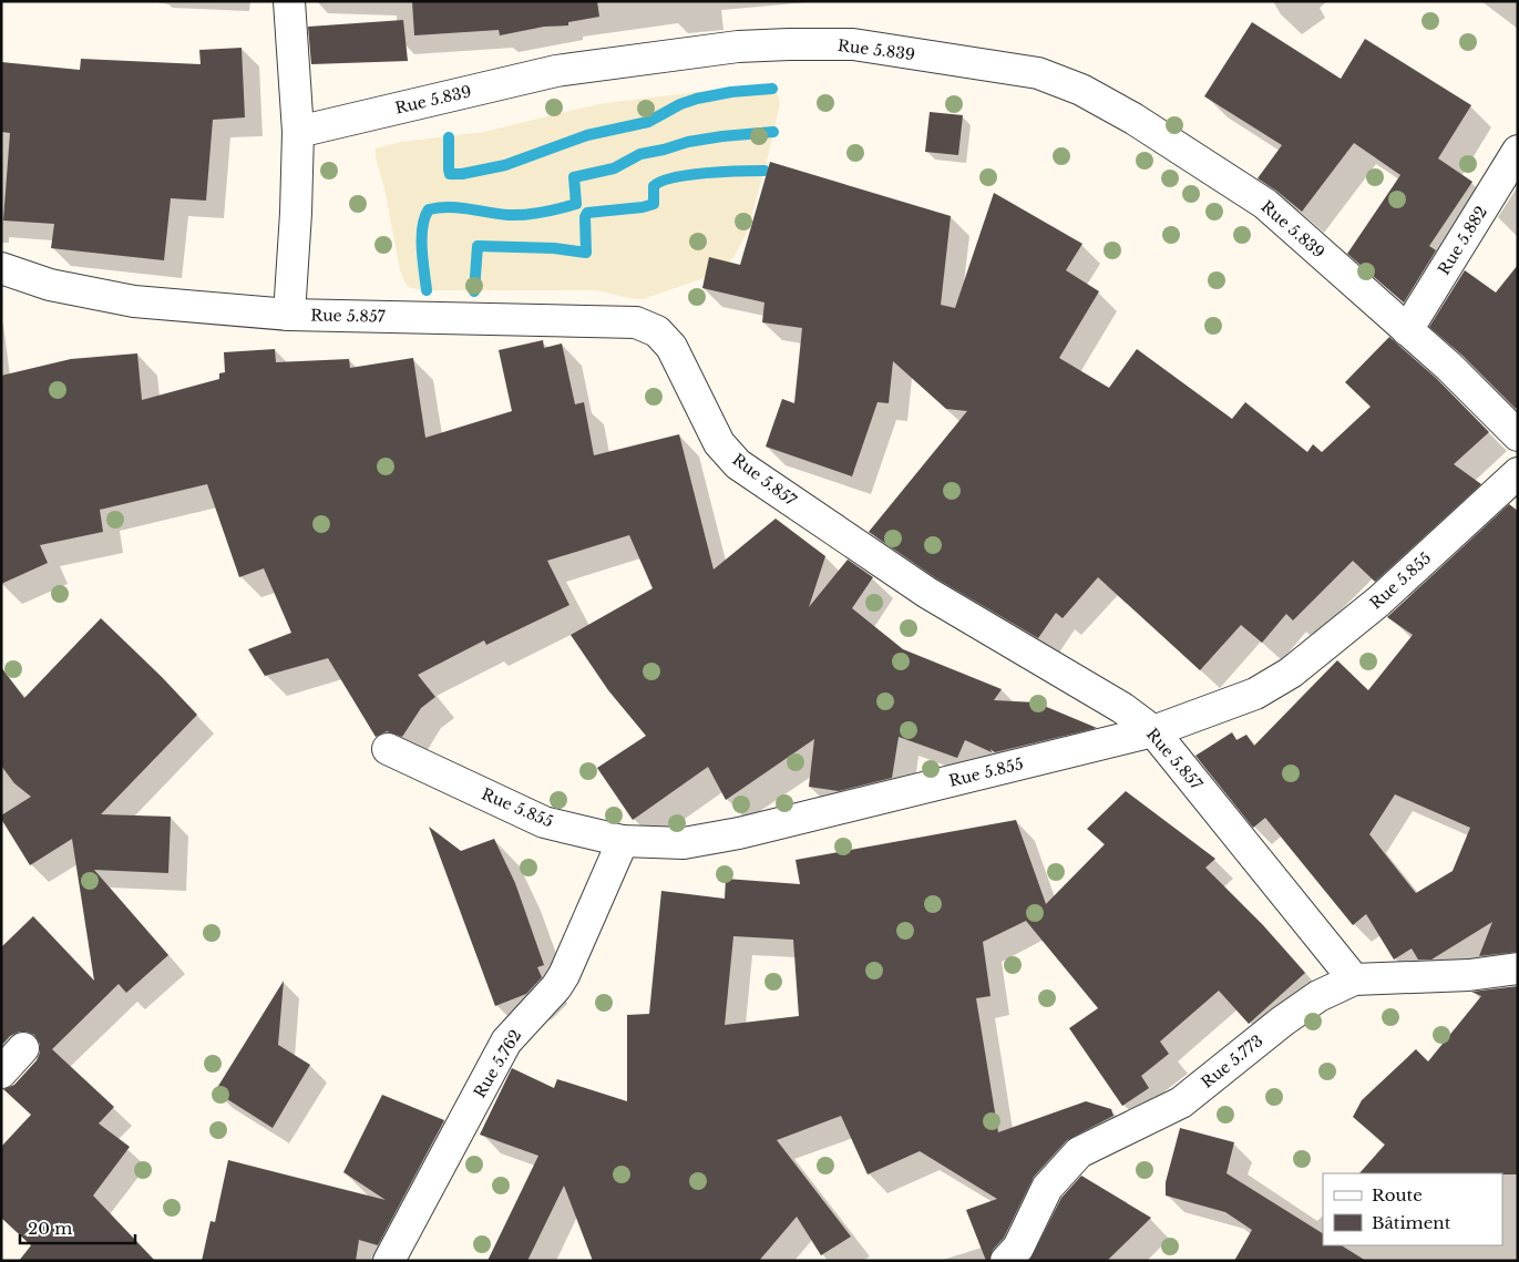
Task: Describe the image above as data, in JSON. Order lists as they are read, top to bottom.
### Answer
{
  "streets": {
    "street": [
      "Rue 5.839",
      "Rue 5.882",
      "Rue 5.857",
      "Rue 5.855",
      "Rue 5.773",
      "Rue 5.762"
    ]
  },
  "crossings": [
    ["Rue 5.839", "Rue 5.882"],
    ["Rue 5.857", "Rue 5.855"],
    ["Rue 5.857", "Rue 5.773"],
    ["Rue 5.855", "Rue 5.762"]
  ],
  "legend": ["Route", "Bâtiment"],
  "scale_bar": "20 m"
}
